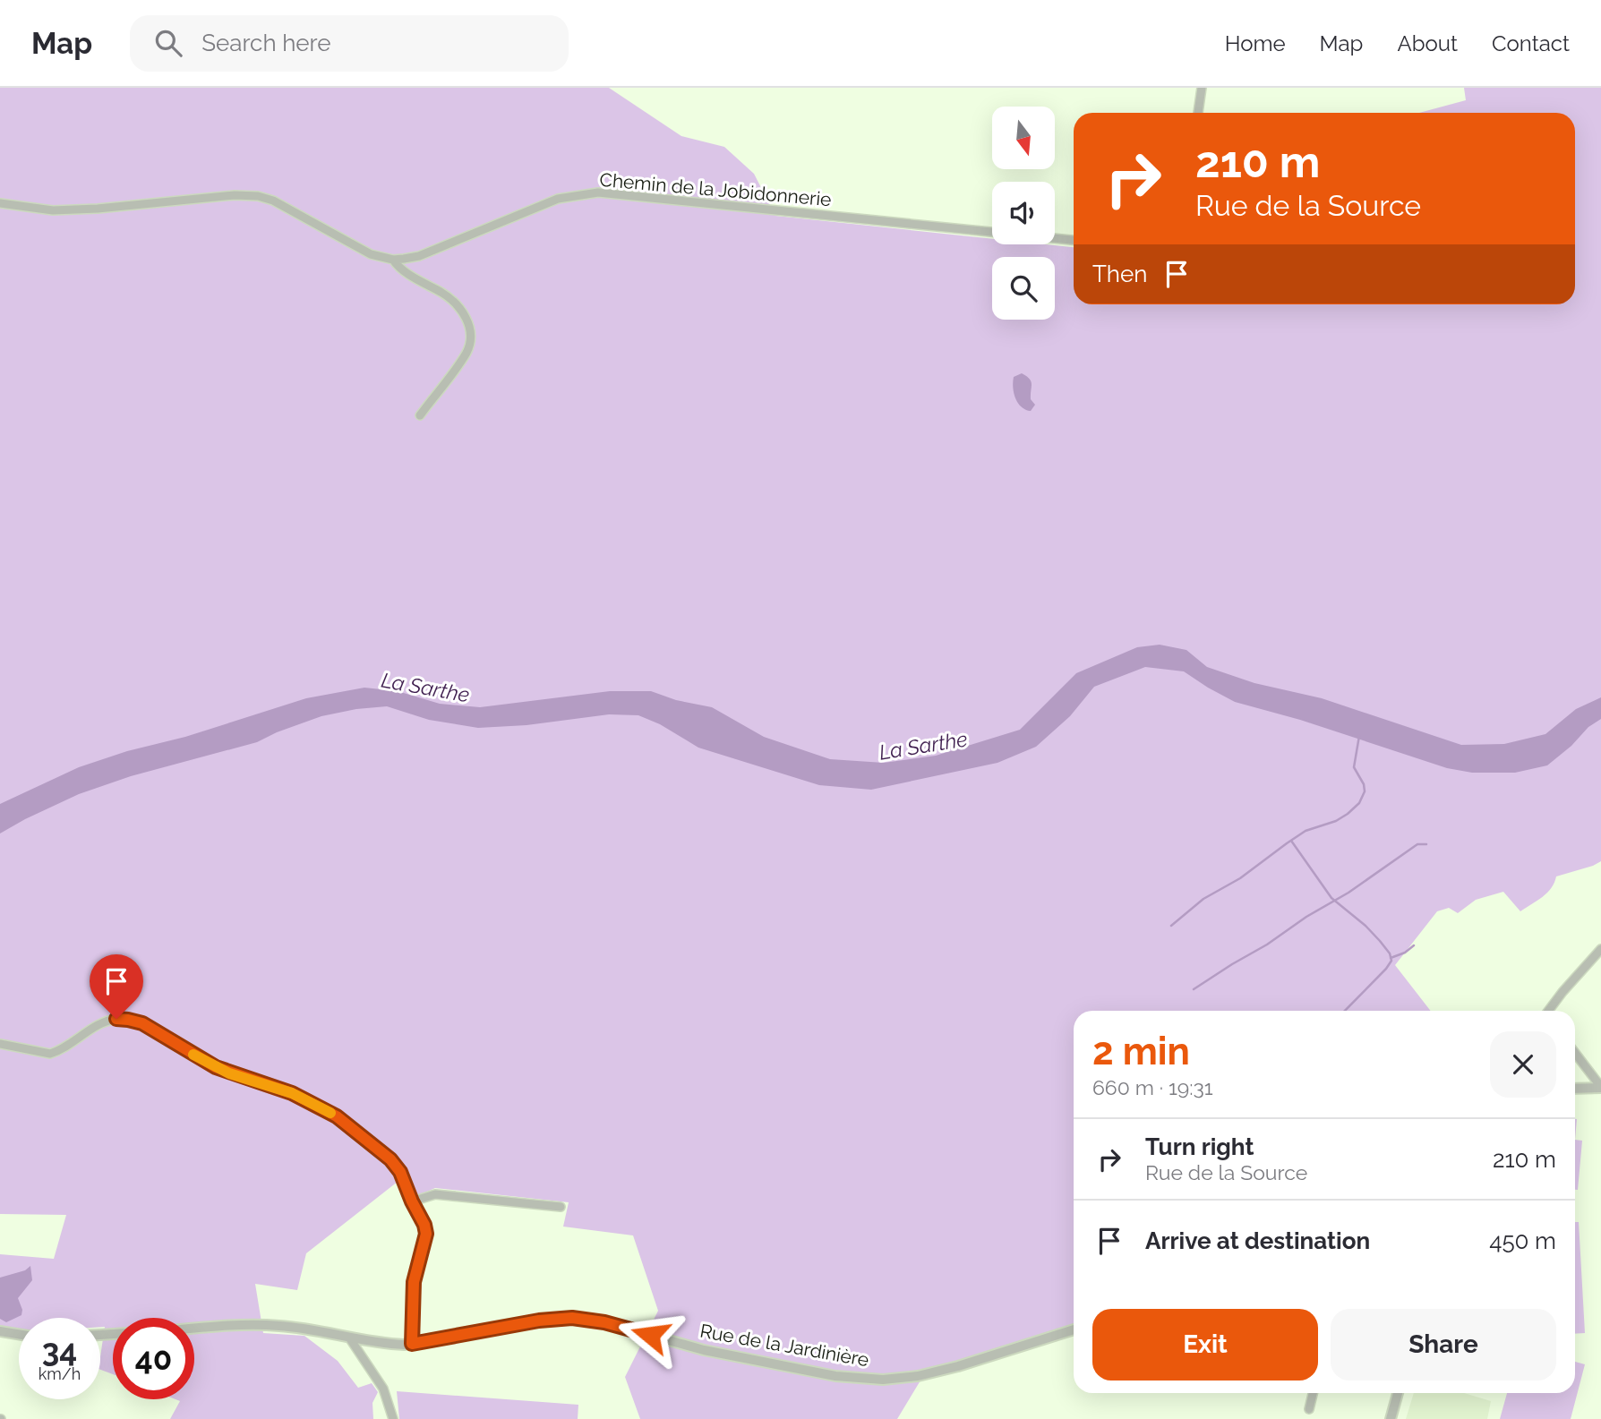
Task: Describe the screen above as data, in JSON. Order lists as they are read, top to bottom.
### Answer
{
  "streets": {
    "street": ["Chemin de la Jobidonnerie", "Rue de la Jardinière"]
  },
  "water": ["La Sarthe"],
  "north": "bottom",
  "page": {
    "header": "Map",
    "search": "Search here",
    "nav": [
      "Home",
      "Map",
      "About",
      "Contact"
    ],
    "turn": ["210 m", "Rue de la Source"],
    "then": "Then",
    "heading": ["2 min", "660 m · 19:31"],
    "list": [
      {
        "name": "Turn right",
        "note": "Rue de la Source",
        "value": "210 m"
      },
      {
        "name": "Arrive at destination",
        "value": "450 m"
      }
    ],
    "buttons": ["Exit", "Share"],
    "speed": "34 km/h",
    "limit": "40"
  }
}
